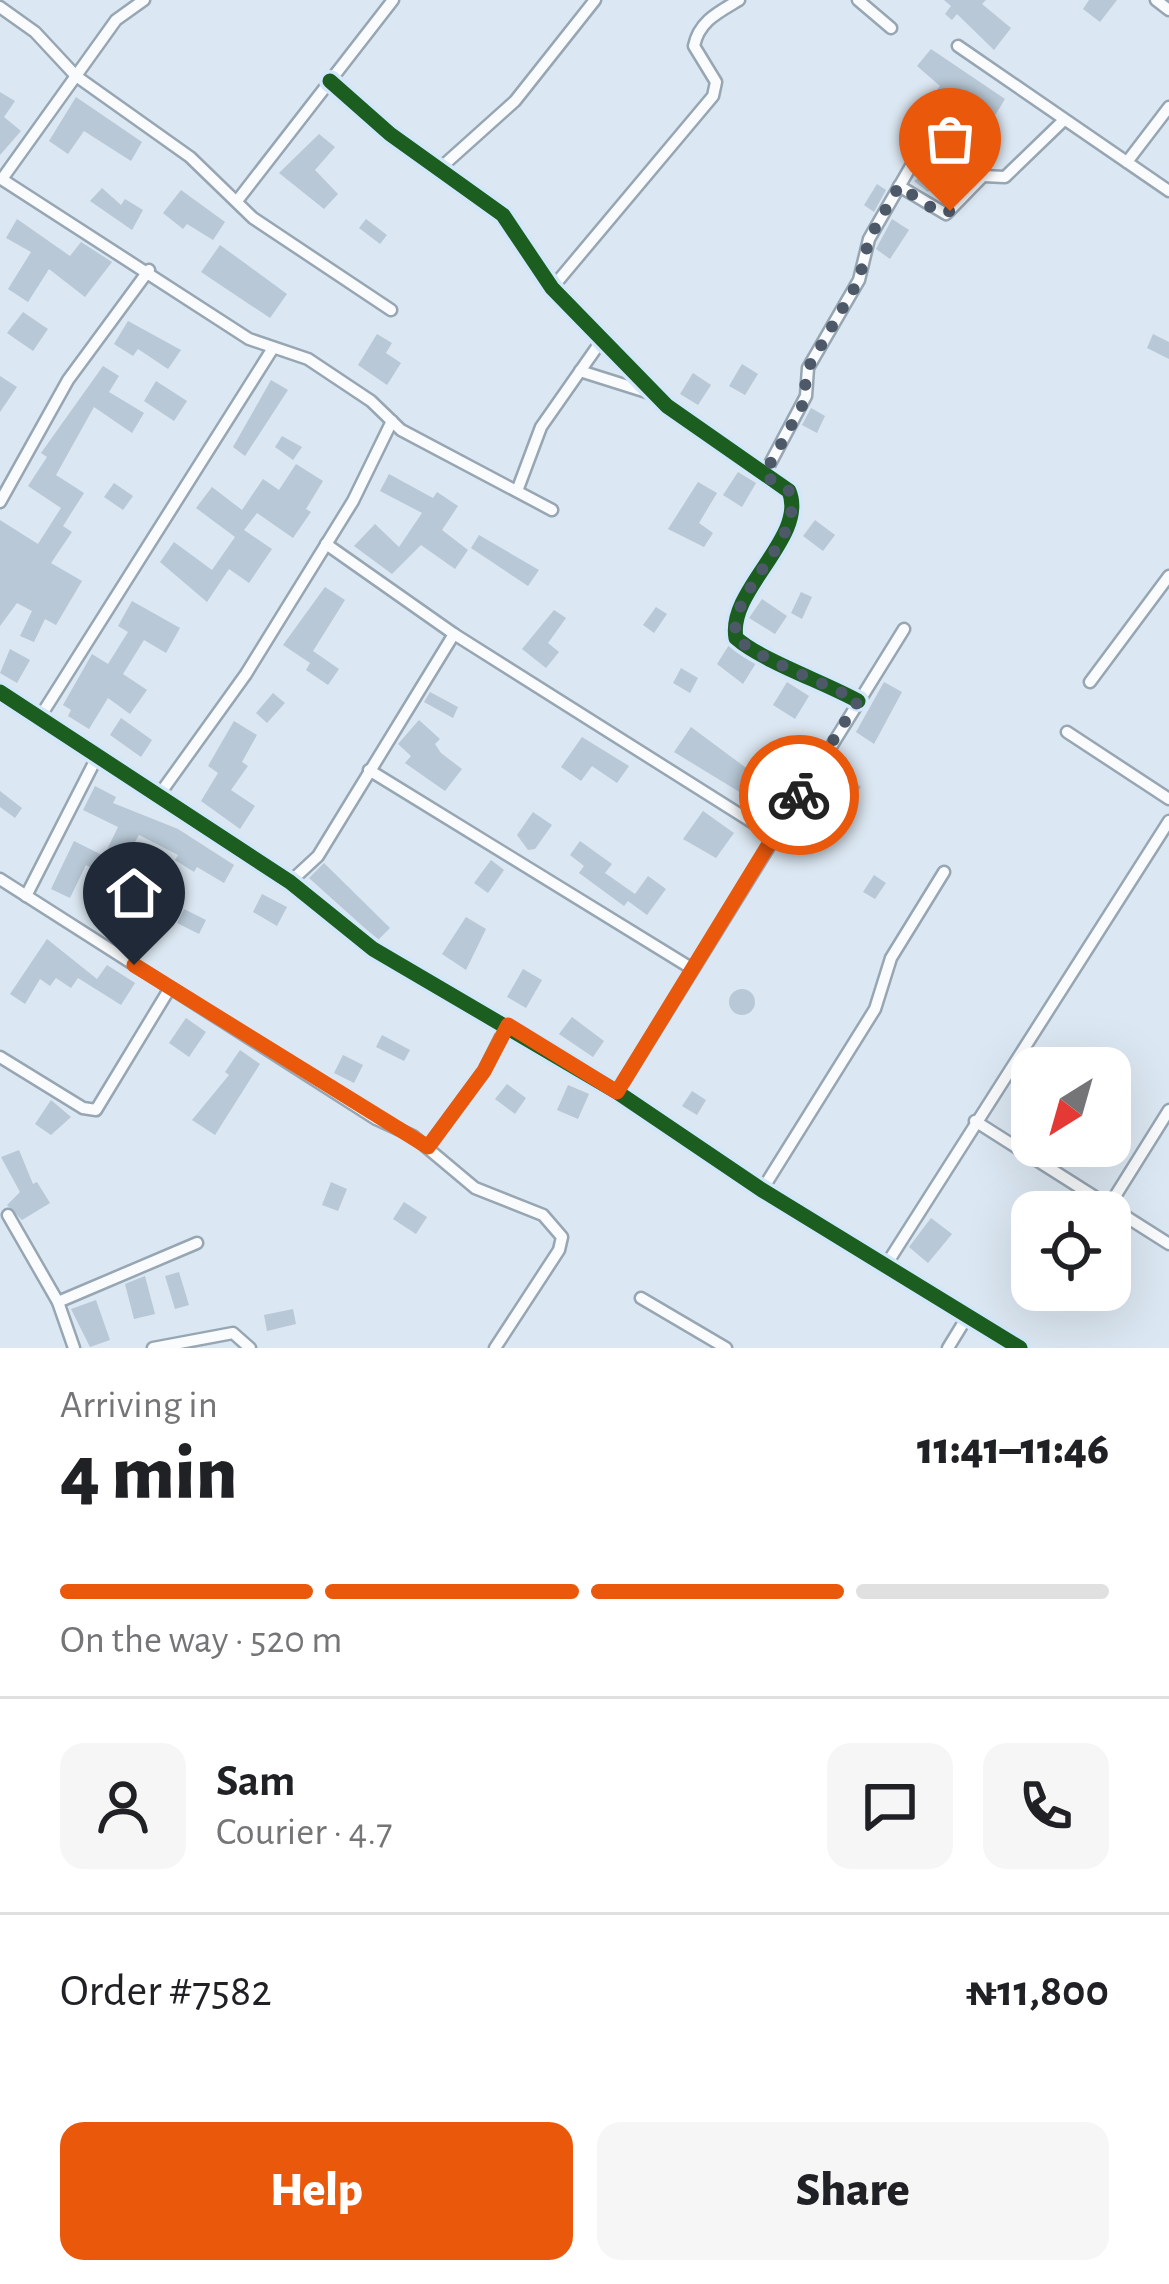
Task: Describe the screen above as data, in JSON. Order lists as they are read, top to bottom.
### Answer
{
  "north": "bottom left",
  "page": {
    "heading": ["4 min", "Arriving in", "11:41–11:46"],
    "panel": [
      "Sam",
      "Courier · 4.7",
      "Order #7582",
      "₦11,800"
    ],
    "bar": "On the way · 520 m",
    "buttons": ["Help", "Share"]
  }
}
